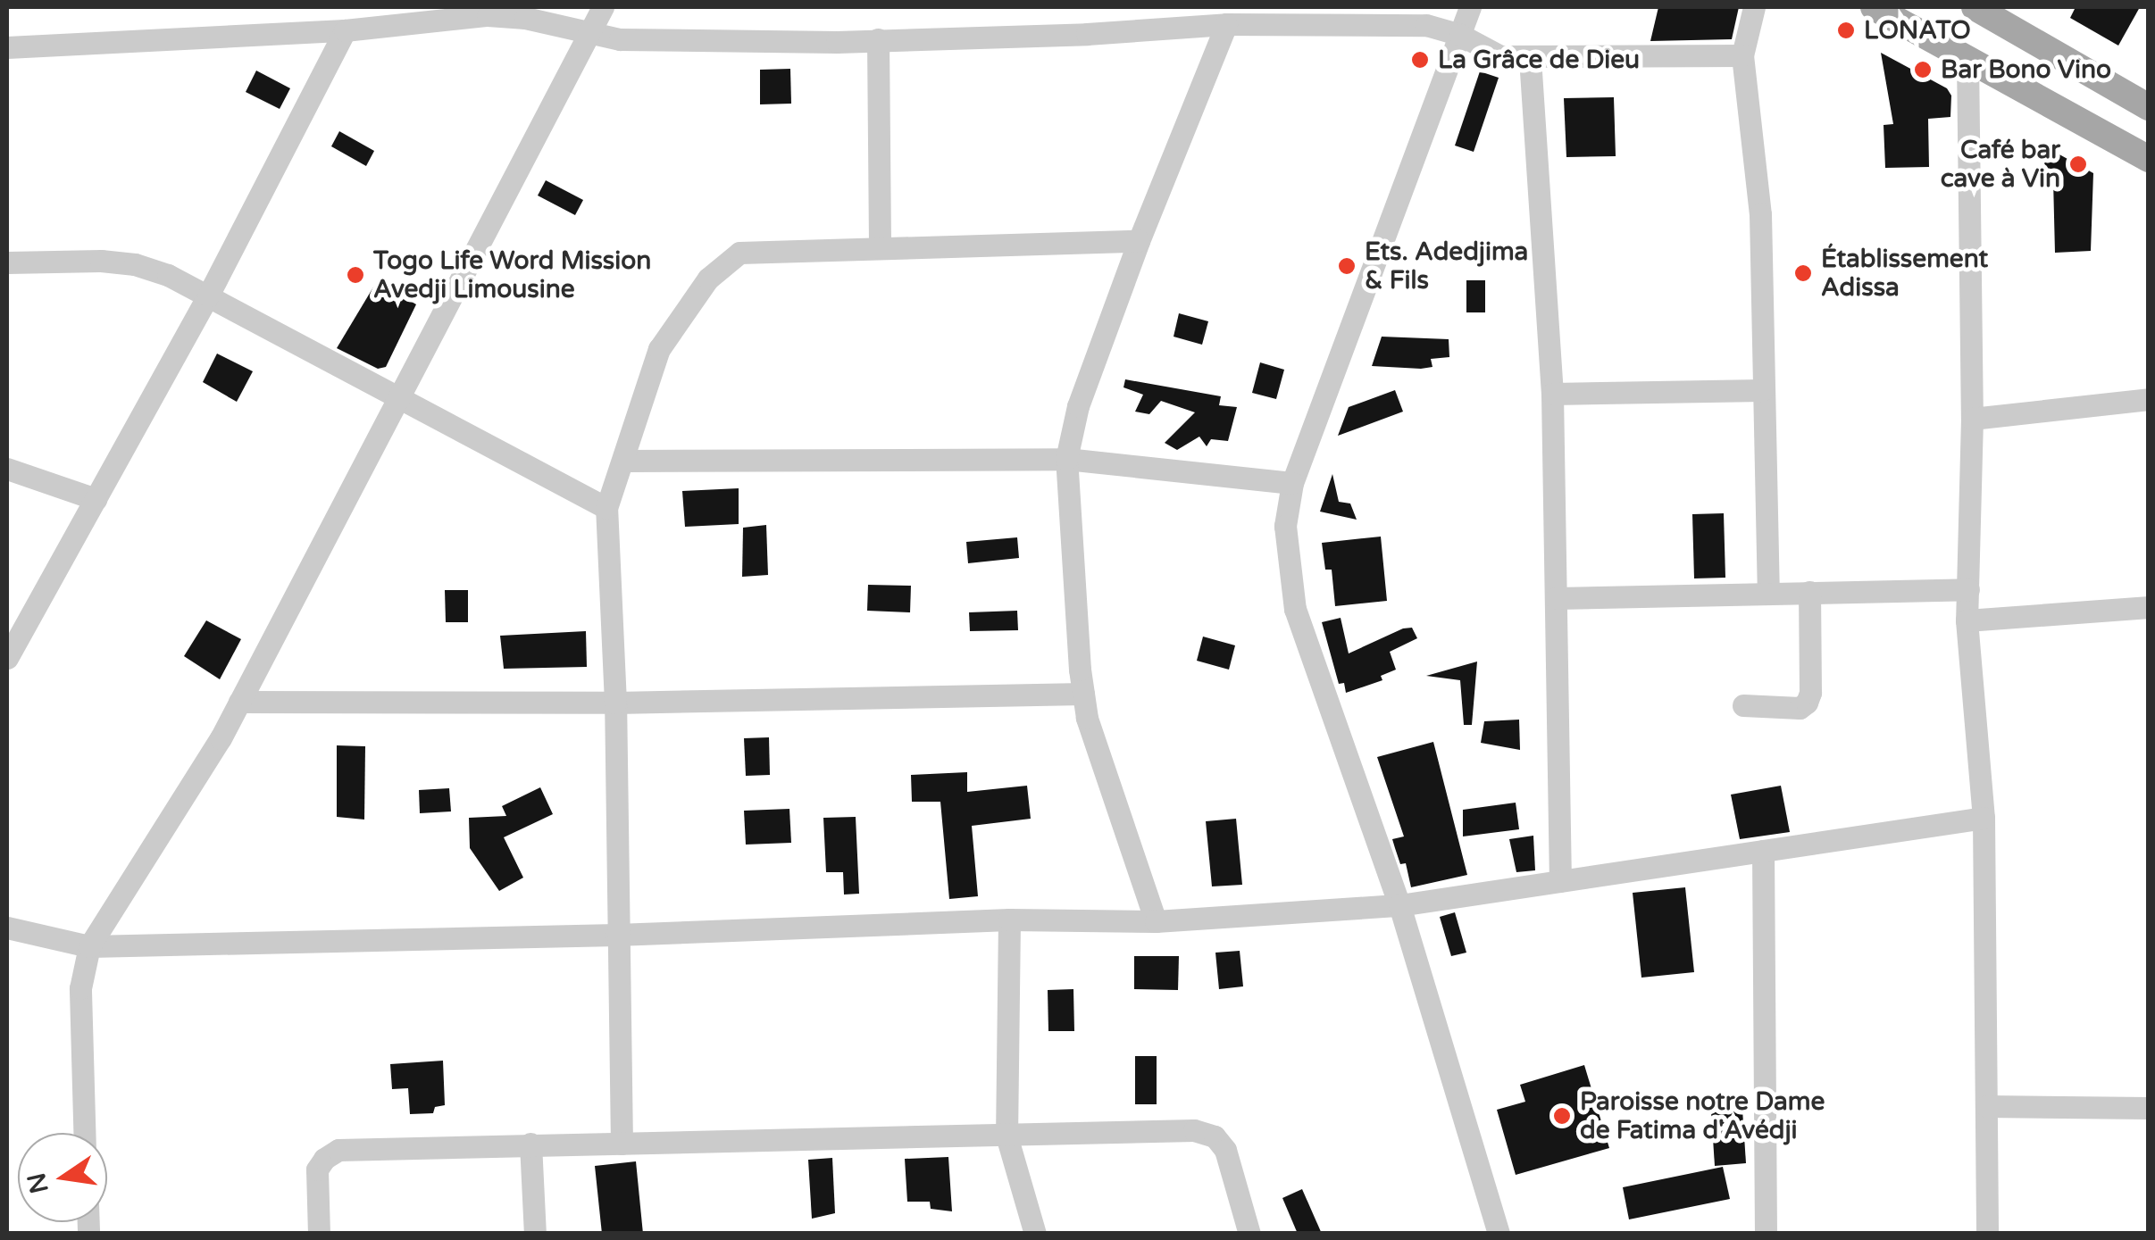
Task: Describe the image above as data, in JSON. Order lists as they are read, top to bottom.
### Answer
{
  "places": [
    "LONATO",
    "La Grâce de Dieu",
    "Bar Bono Vino",
    "Café bar cave à Vin",
    "Ets. Adedjima & Fils",
    "Établissement Adissa",
    "Togo Life Word Mission Avedji Limousine",
    "Paroisse notre Dame de Fatima d'Avédji"
  ],
  "north": "left"
}
